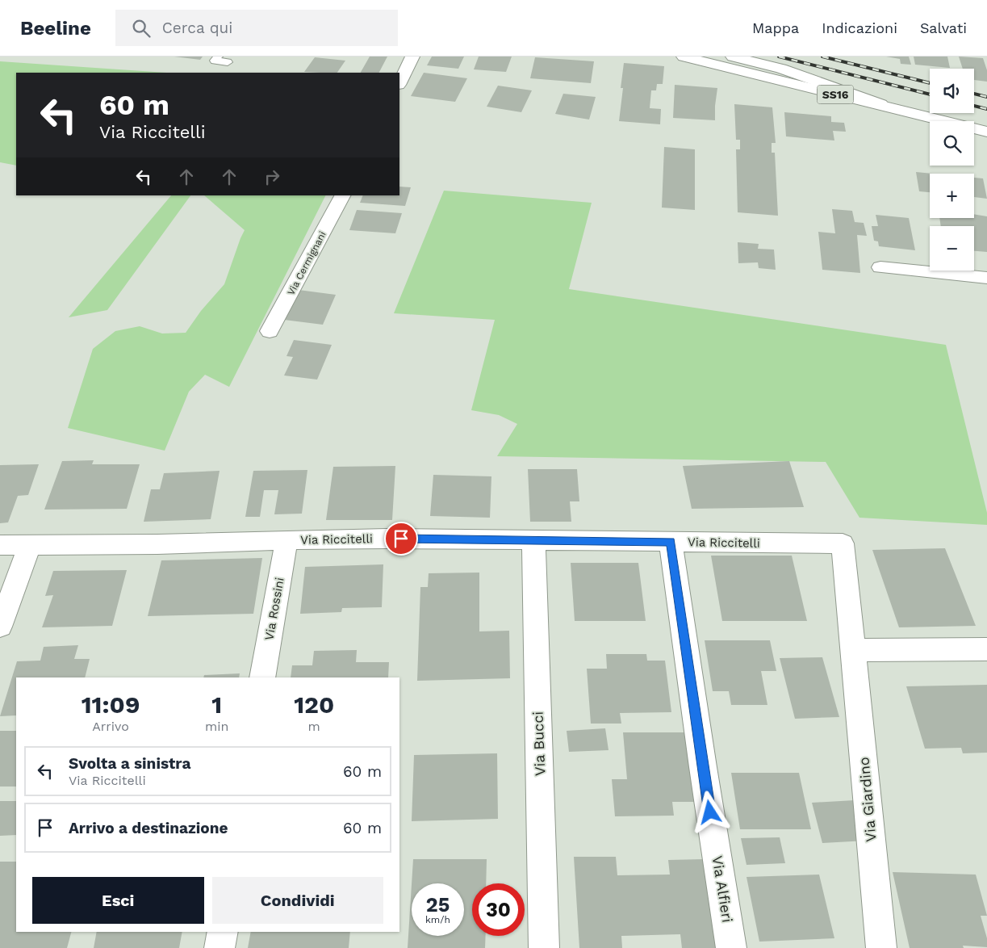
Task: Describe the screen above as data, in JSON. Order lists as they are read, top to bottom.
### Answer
{
  "streets": {
    "street": [
      "SS16",
      "Via Cermignani",
      "Via Riccitelli",
      "Via Rossini",
      "Via Bucci",
      "Via Giardino",
      "Via Alfieri"
    ]
  },
  "crossings": [
    ["Via Riccitelli", "Via Rossini"],
    ["Via Riccitelli", "Via Bucci"],
    ["Via Riccitelli", "Via Giardino"],
    ["Via Riccitelli", "Via Alfieri"]
  ],
  "page": {
    "header": "Beeline",
    "search": "Cerca qui",
    "nav": ["Mappa", "Indicazioni", "Salvati"],
    "map_buttons": ["+", "−"],
    "turn": ["60 m", "Via Riccitelli"],
    "eta": [
      "11:09",
      "Arrivo",
      "1",
      "min",
      "120",
      "m"
    ],
    "list": [
      {
        "name": "Svolta a sinistra",
        "note": "Via Riccitelli",
        "value": "60 m"
      },
      {
        "name": "Arrivo a destinazione",
        "value": "60 m"
      }
    ],
    "buttons": ["Esci", "Condividi"],
    "speed": "25 km/h",
    "limit": "30"
  }
}
